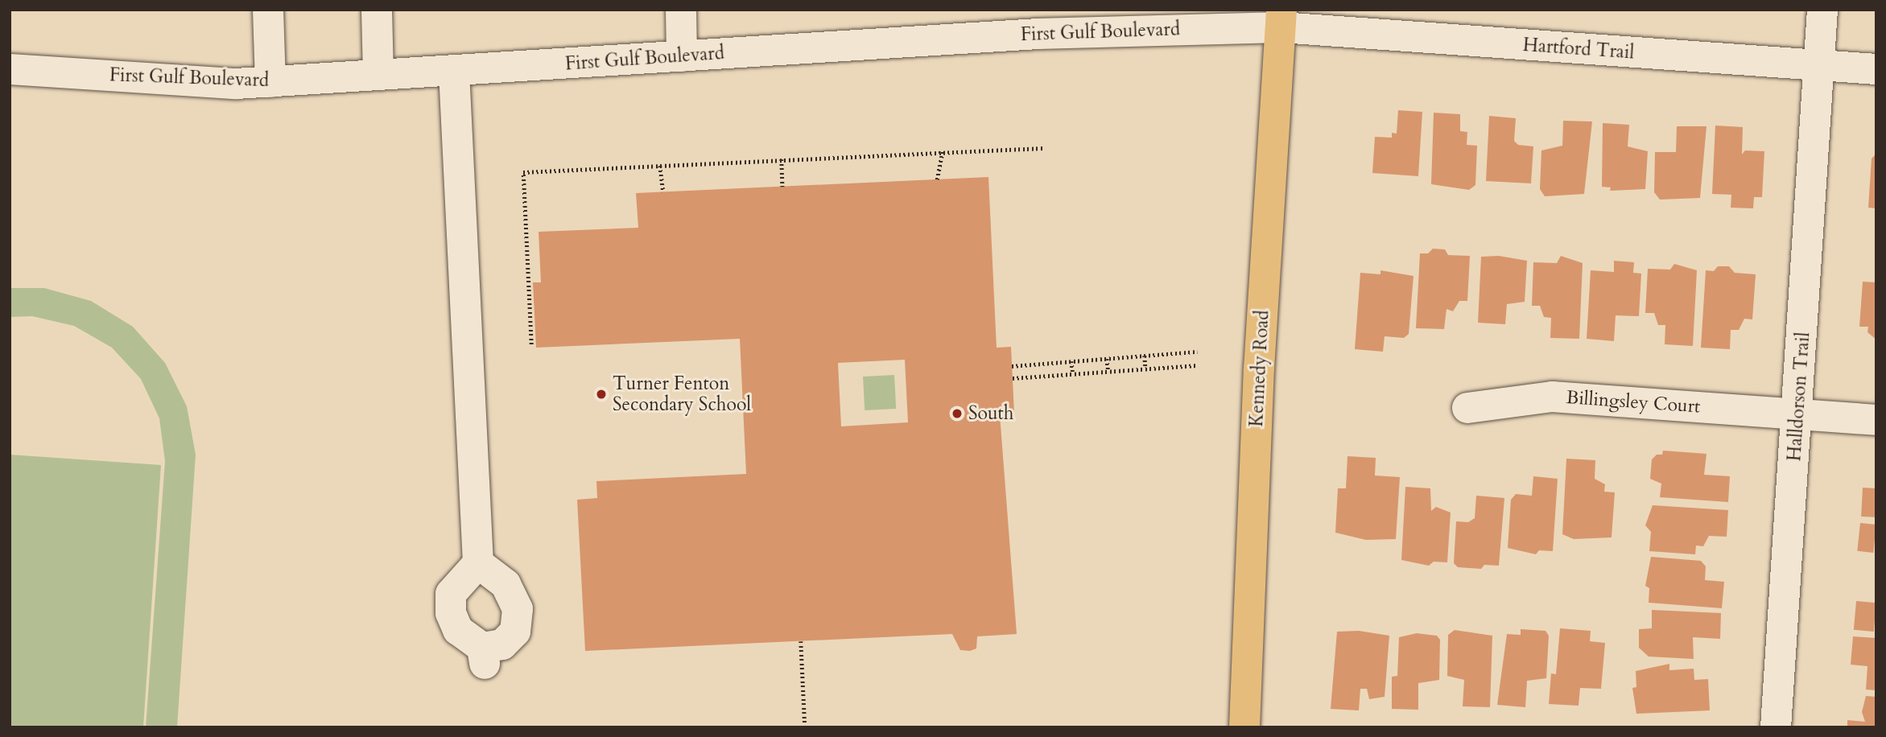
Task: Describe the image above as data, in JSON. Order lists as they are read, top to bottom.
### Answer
{
  "streets": {
    "main road": ["Kennedy Road"],
    "street": [
      "First Gulf Boulevard",
      "Hartford Trail",
      "Halldorson Trail",
      "Billingsley Court"
    ]
  },
  "crossings": [
    ["First Gulf Boulevard", "Hartford Trail"],
    ["First Gulf Boulevard", "Kennedy Road"],
    ["Hartford Trail", "Kennedy Road"],
    ["Hartford Trail", "Halldorson Trail"],
    ["Halldorson Trail", "Billingsley Court"]
  ],
  "places": ["Turner Fenton Secondary School", "South"]
}
